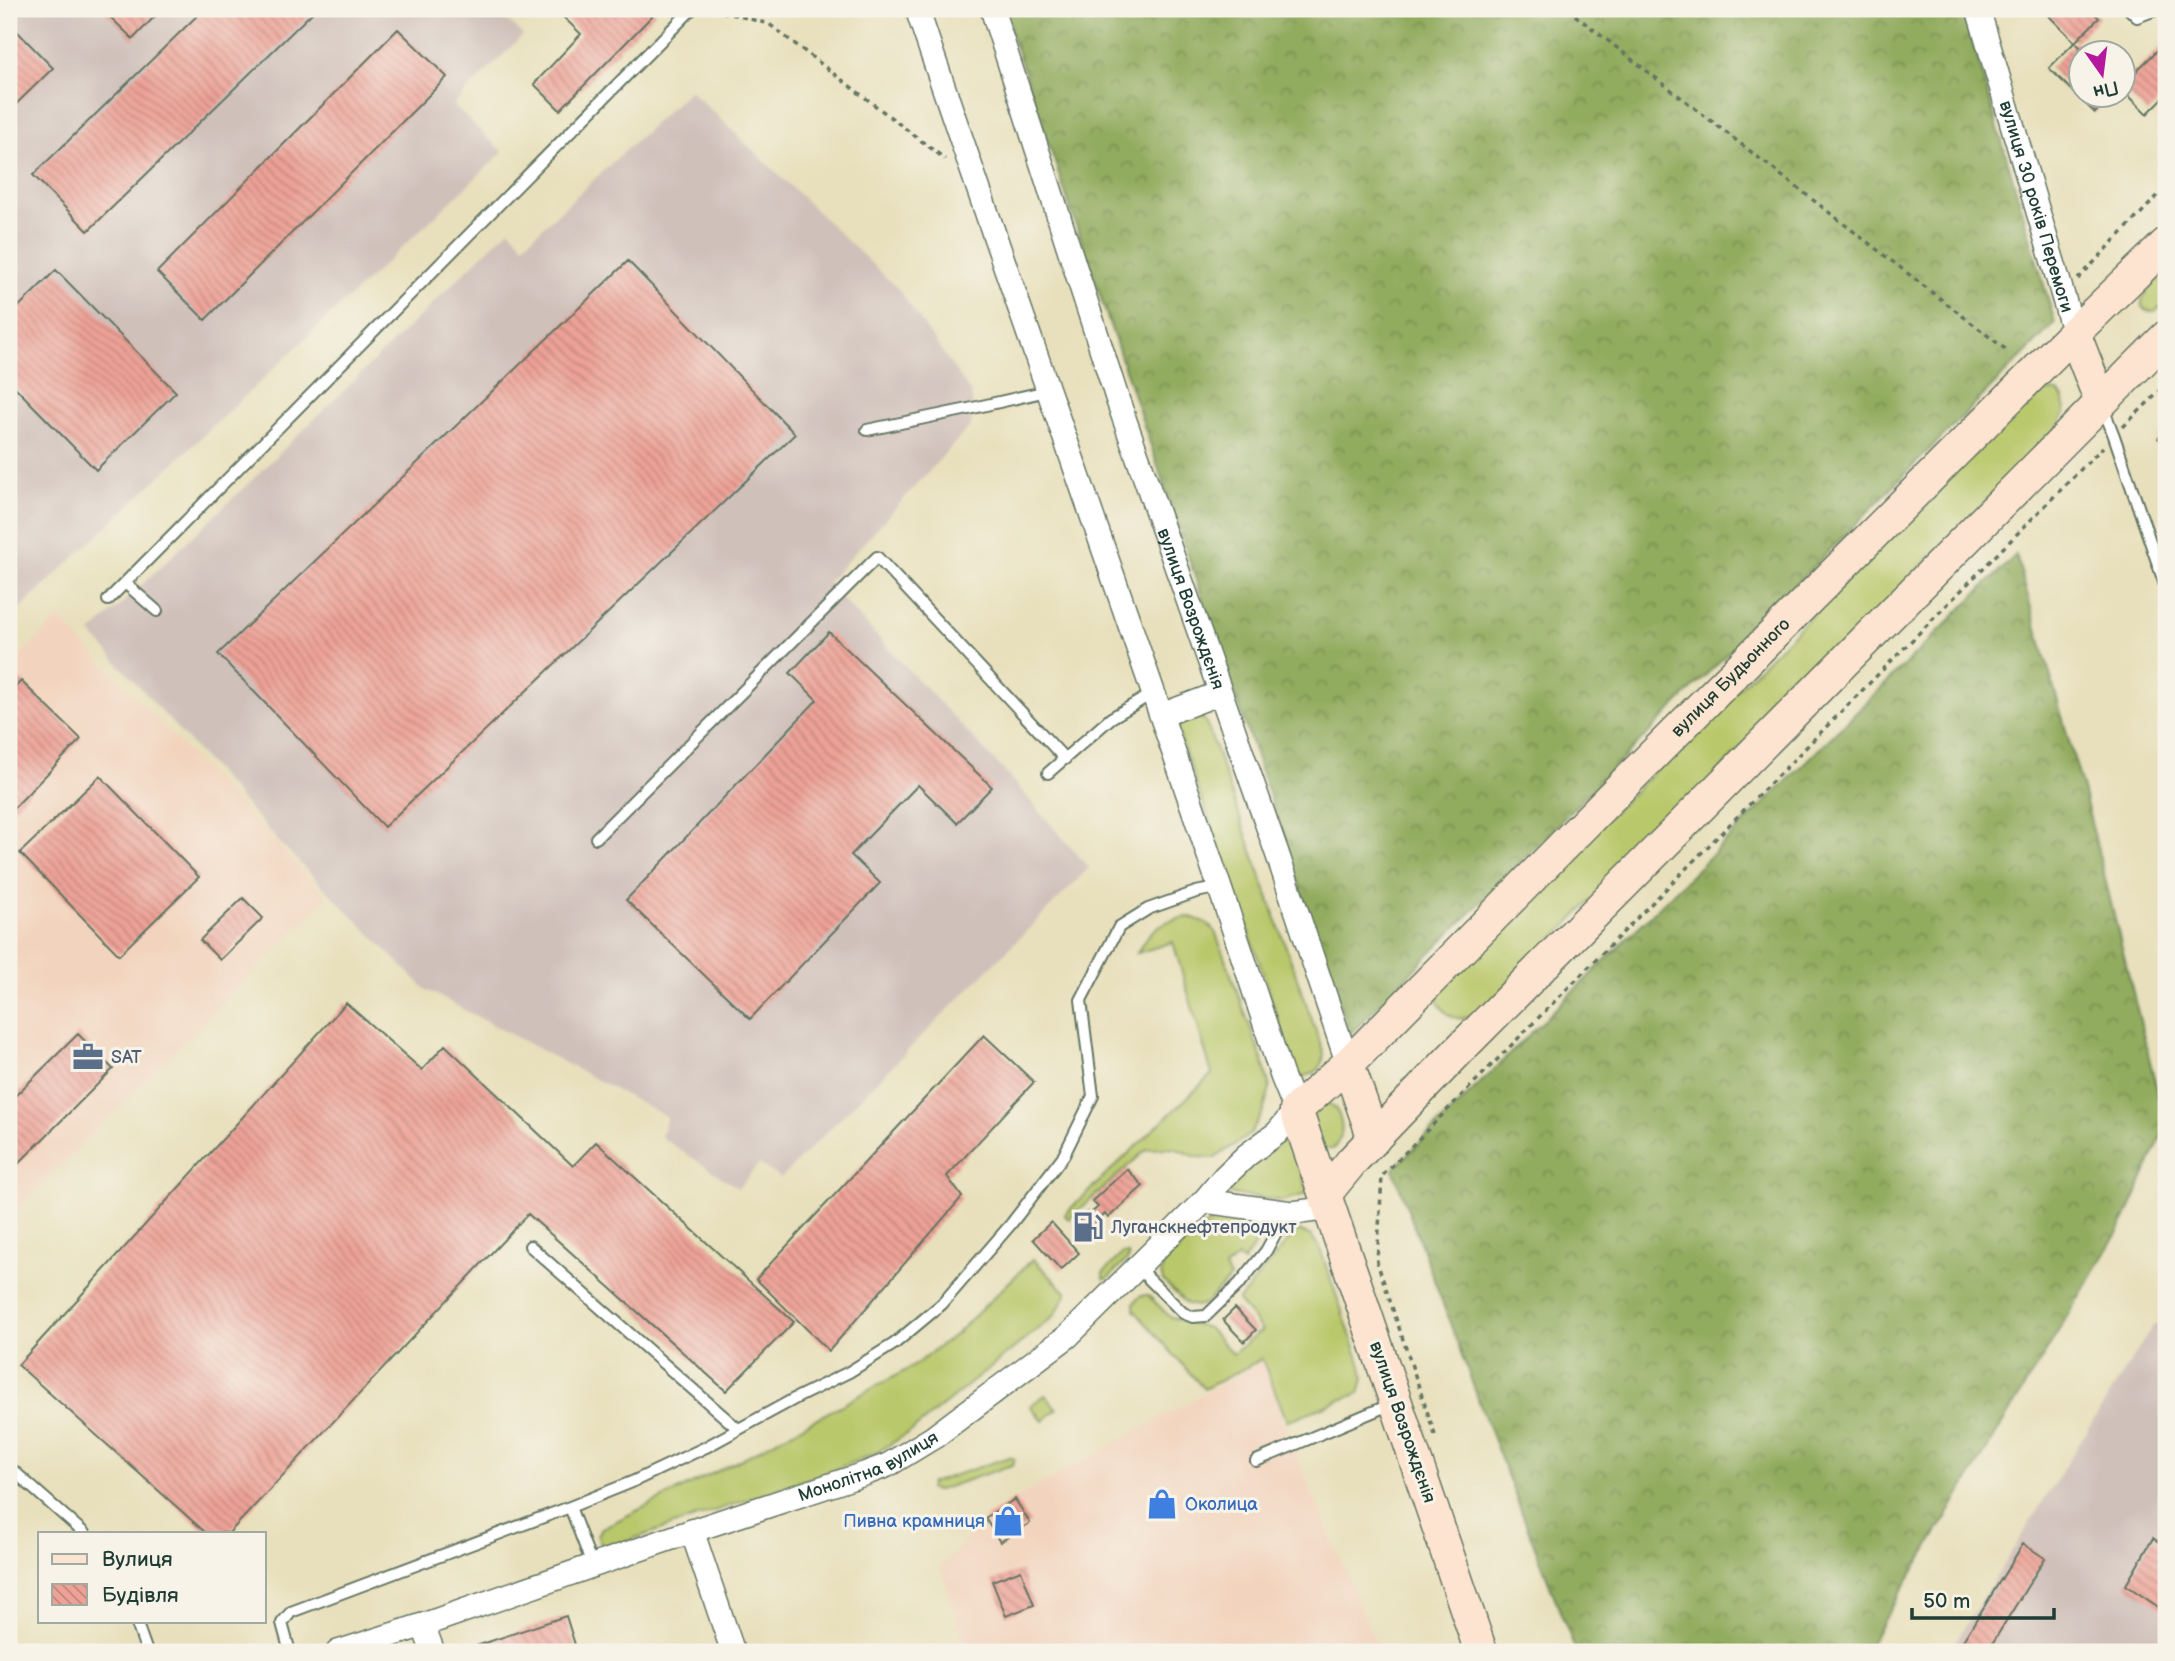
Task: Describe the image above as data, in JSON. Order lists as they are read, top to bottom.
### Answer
{
  "streets": {
    "main road": ["вулиця 30 років Перемоги", "вулиця Возрождєнія", "вулиця Будьонного"],
    "street": ["Монолітна вулиця"]
  },
  "crossings": [
    ["вулиця 30 років Перемоги", "вулиця Будьонного"],
    ["вулиця Возрождєнія", "вулиця Будьонного"],
    ["вулиця Возрождєнія", "Монолітна вулиця"],
    ["вулиця Будьонного", "Монолітна вулиця"]
  ],
  "places": {
    "office": ["SAT"],
    "fuel station": ["Луганскнефтепродукт"],
    "shop": ["Околица", "Пивна крамниця"]
  },
  "legend": ["Вулиця", "Будівля"],
  "scale_bar": "50 m",
  "north": "bottom"
}
